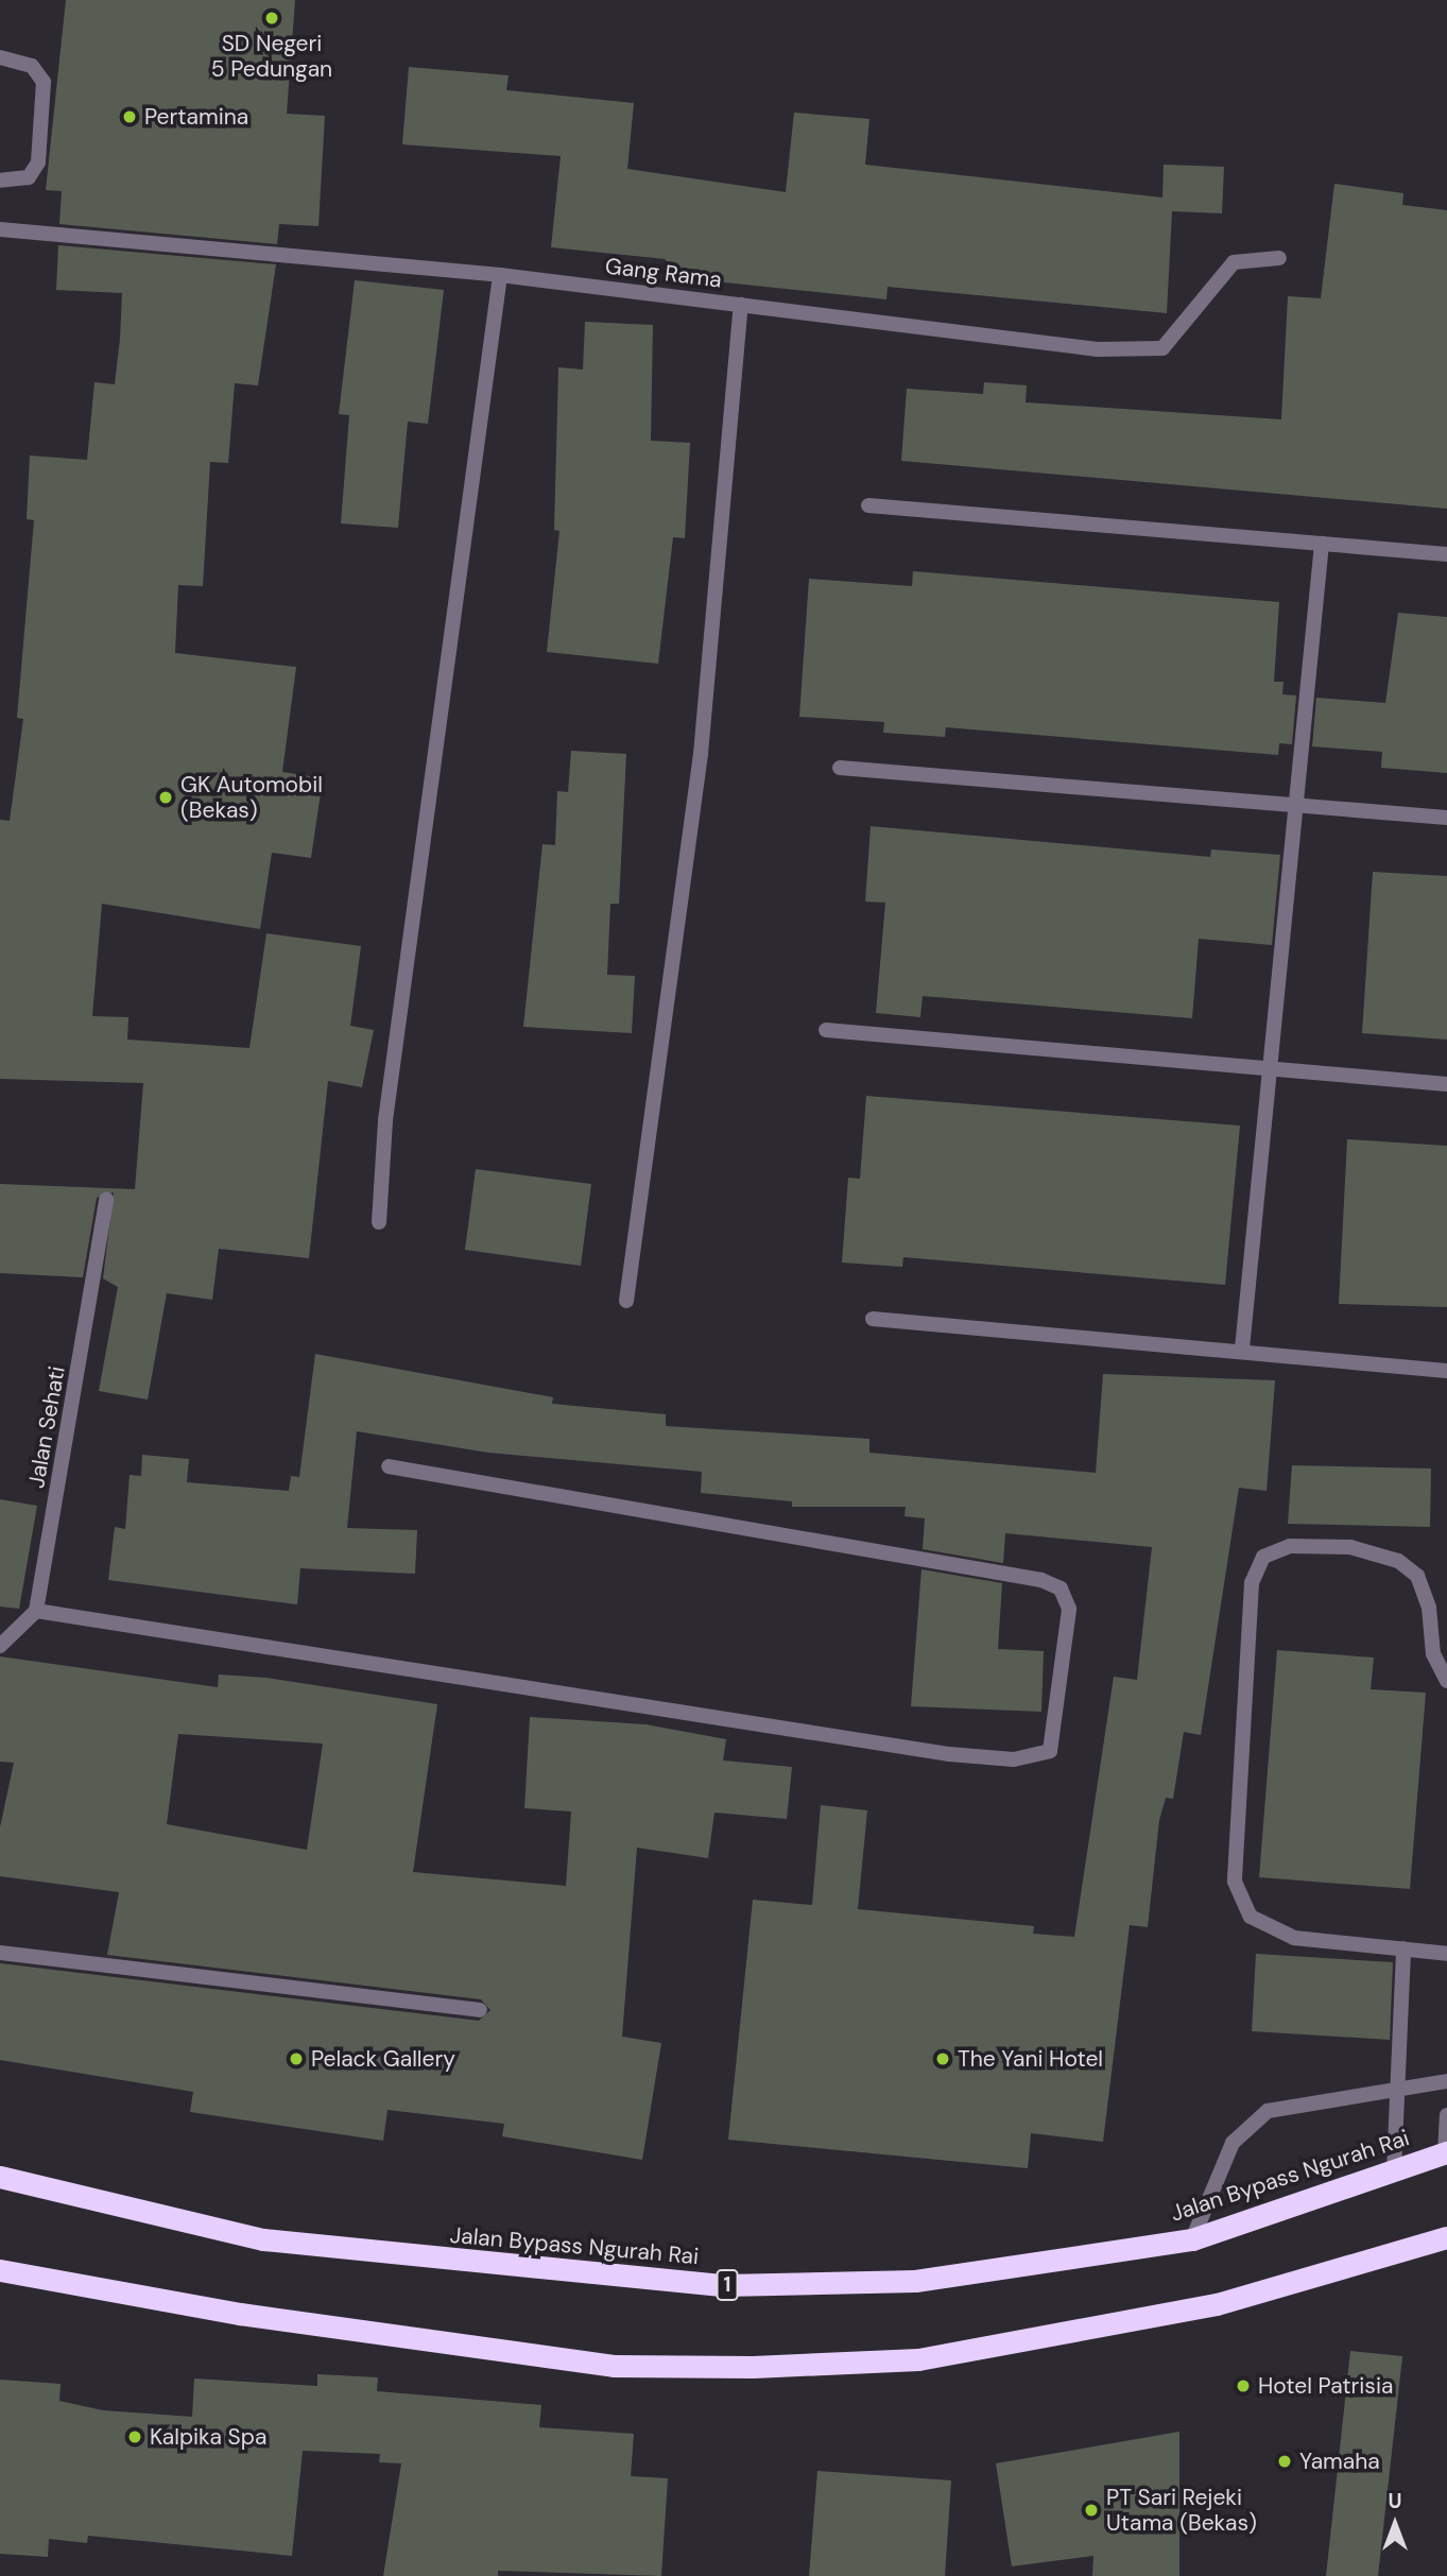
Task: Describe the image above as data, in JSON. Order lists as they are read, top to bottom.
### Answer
{
  "streets": {
    "highway": ["Jalan Bypass Ngurah Rai", "1"],
    "street": ["Gang Rama", "Jalan Sehati"]
  },
  "places": [
    "SD Negeri 5 Pedungan",
    "Pertamina",
    "GK Automobil (Bekas)",
    "Pelack Gallery",
    "The Yani Hotel",
    "Hotel Patrisia",
    "Kalpika Spa",
    "Yamaha",
    "PT Sari Rejeki Utama (Bekas)"
  ],
  "north": "top"
}
